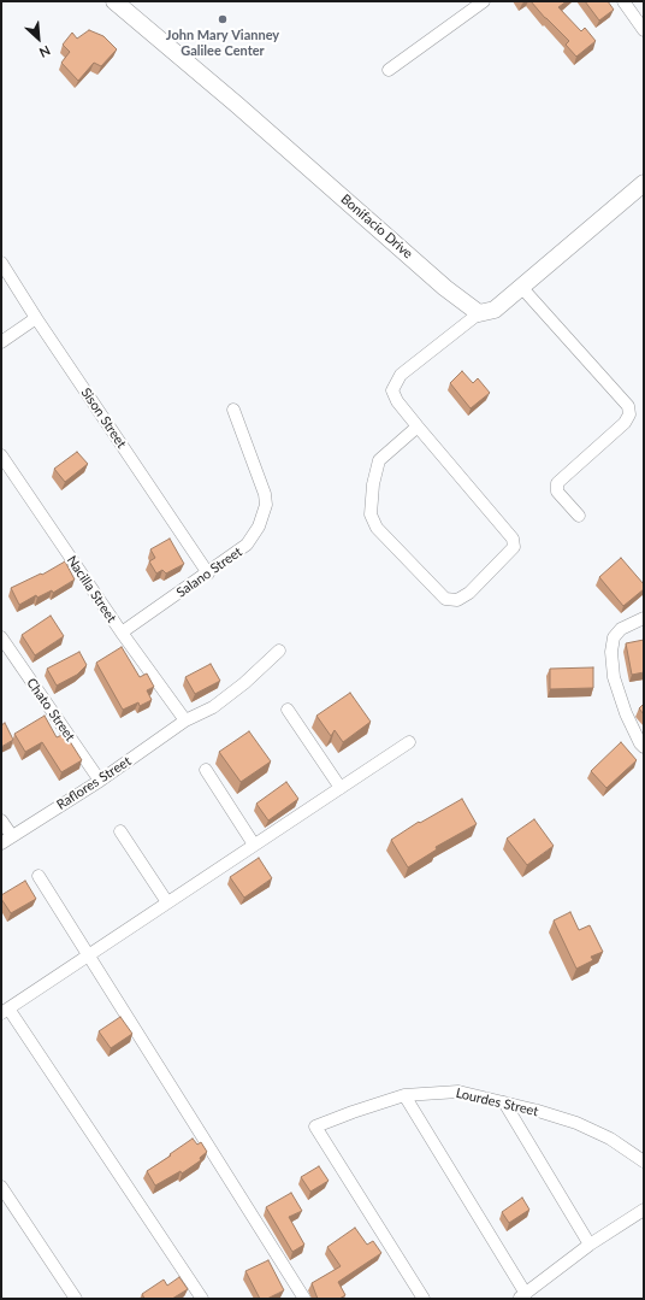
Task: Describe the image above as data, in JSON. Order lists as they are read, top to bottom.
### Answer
{
  "streets": {
    "street": [
      "Bonifacio Drive",
      "Sison Street",
      "Salano Street",
      "Nacilla Street",
      "Chato Street",
      "Raflores Street",
      "Lourdes Street"
    ]
  },
  "crossings": [
    ["Sison Street", "Salano Street"],
    ["Salano Street", "Nacilla Street"],
    ["Nacilla Street", "Raflores Street"],
    ["Chato Street", "Raflores Street"]
  ],
  "places": ["John Mary Vianney Galilee Center"],
  "north": "bottom right"
}
